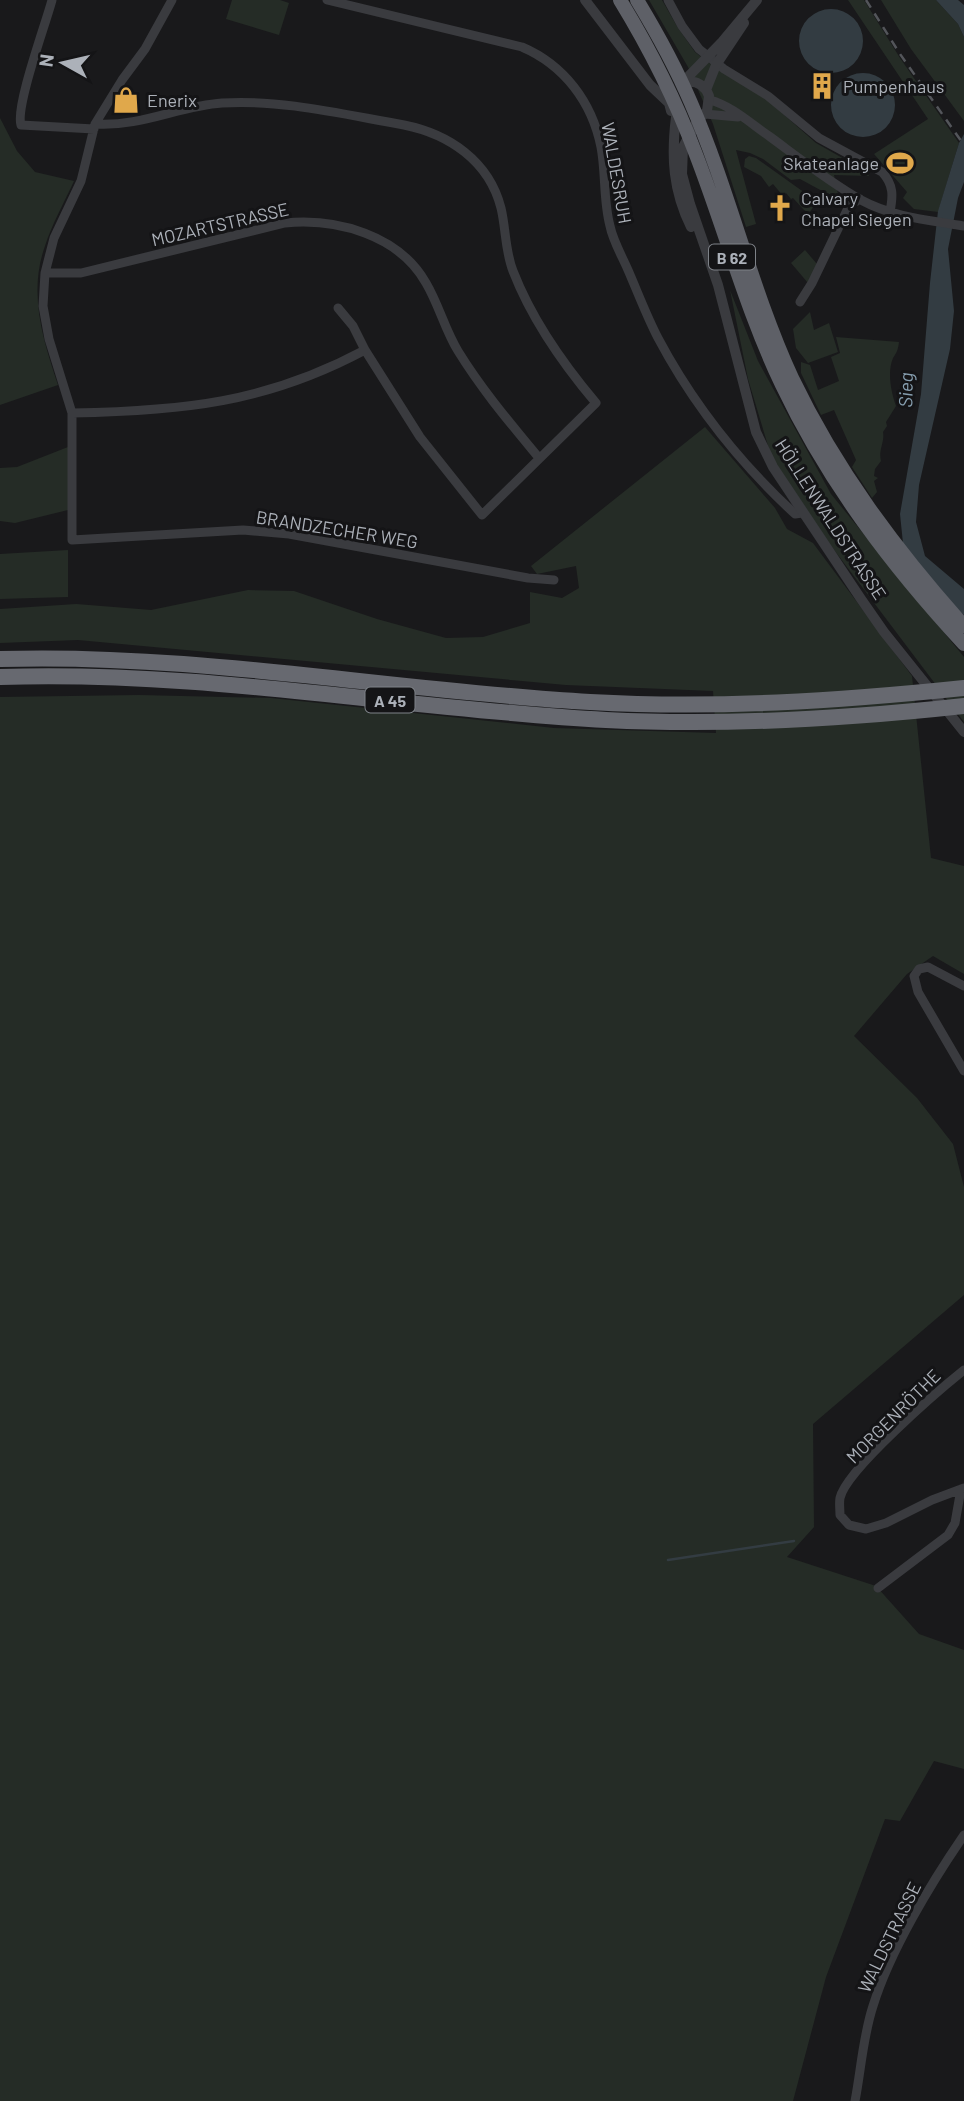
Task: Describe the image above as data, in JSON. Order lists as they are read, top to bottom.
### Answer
{
  "streets": {
    "highway": ["B 62", "A 45"],
    "street": [
      "WALDESRUH",
      "MOZARTSTRASSE",
      "HÖLLENWALDSTRASSE",
      "BRANDZECHER WEG",
      "MORGENRÖTHE",
      "WALDSTRASSE"
    ]
  },
  "crossings": [
    ["WALDESRUH", "HÖLLENWALDSTRASSE"]
  ],
  "water": ["Sieg"],
  "places": {
    "building": ["Pumpenhaus"],
    "shop": ["Enerix"],
    "sports": ["Skateanlage"],
    "church": ["Calvary Chapel Siegen"]
  },
  "north": "left"
}
